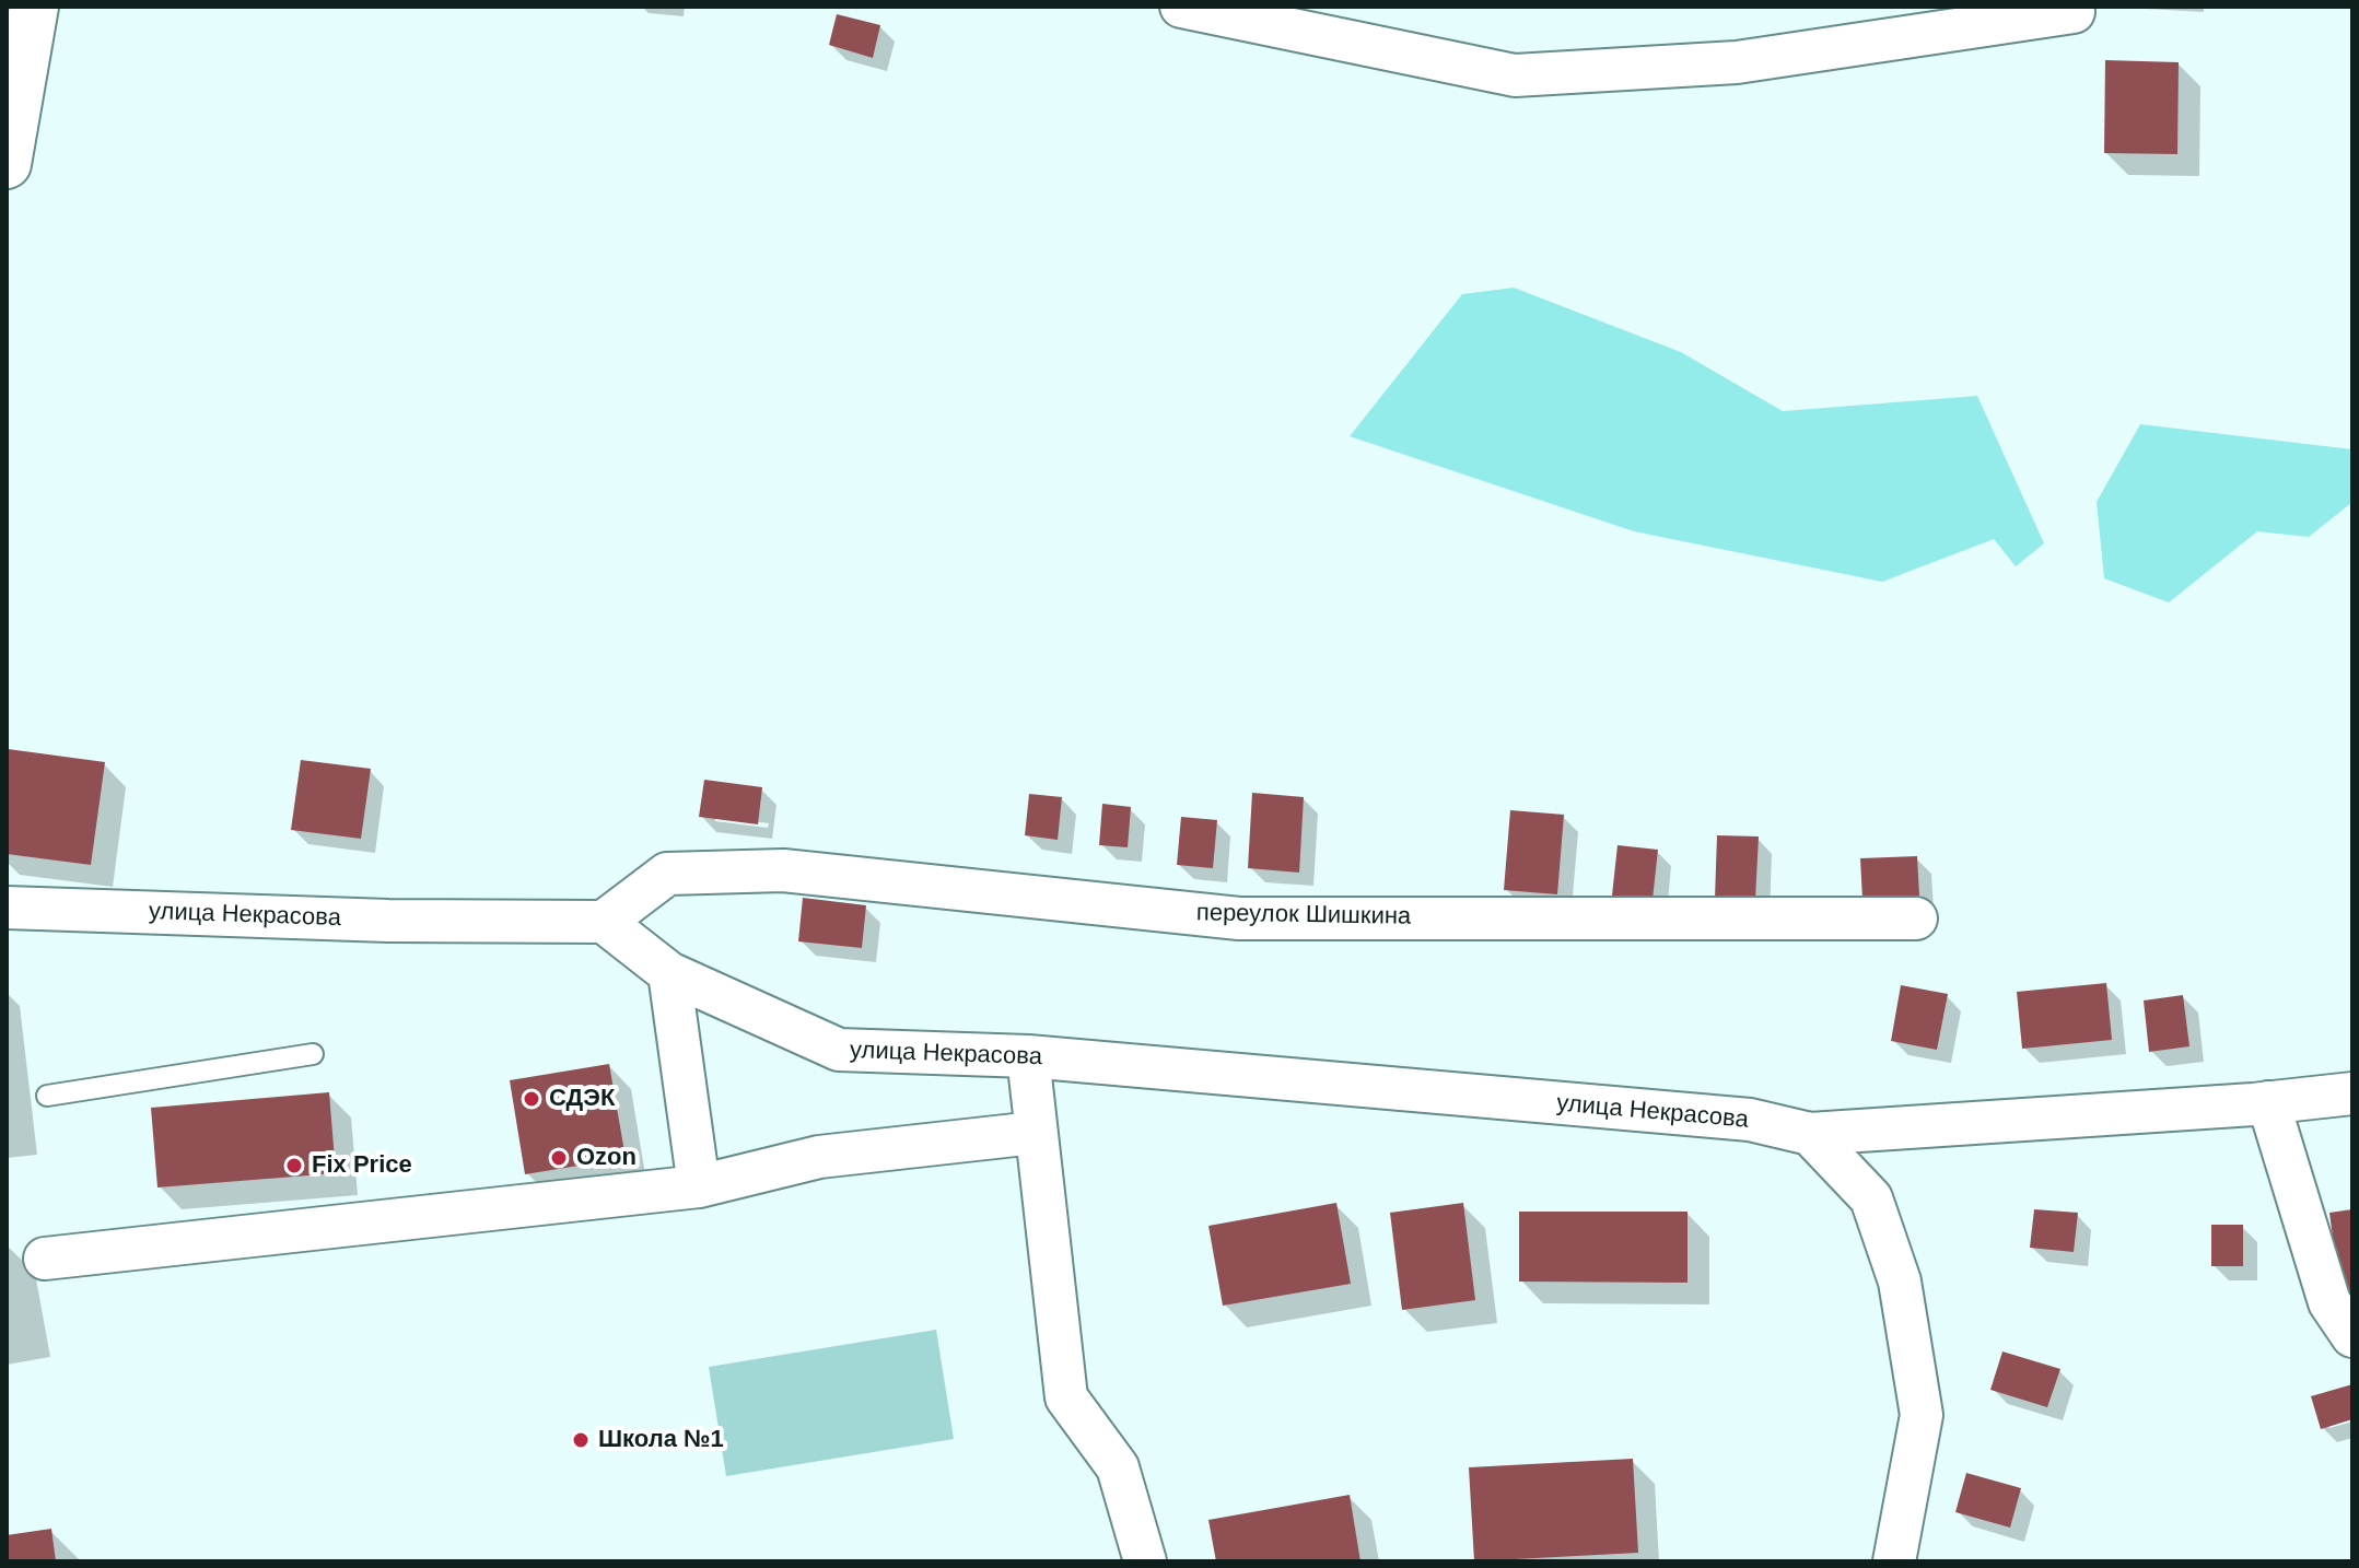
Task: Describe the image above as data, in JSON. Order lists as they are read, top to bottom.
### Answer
{
  "streets": {
    "street": ["улица Некрасова", "переулок Шишкина"]
  },
  "crossings": [
    ["улица Некрасова", "переулок Шишкина"]
  ],
  "places": [
    "СДЭК",
    "Ozon",
    "Fix Price",
    "Школа №1"
  ]
}
